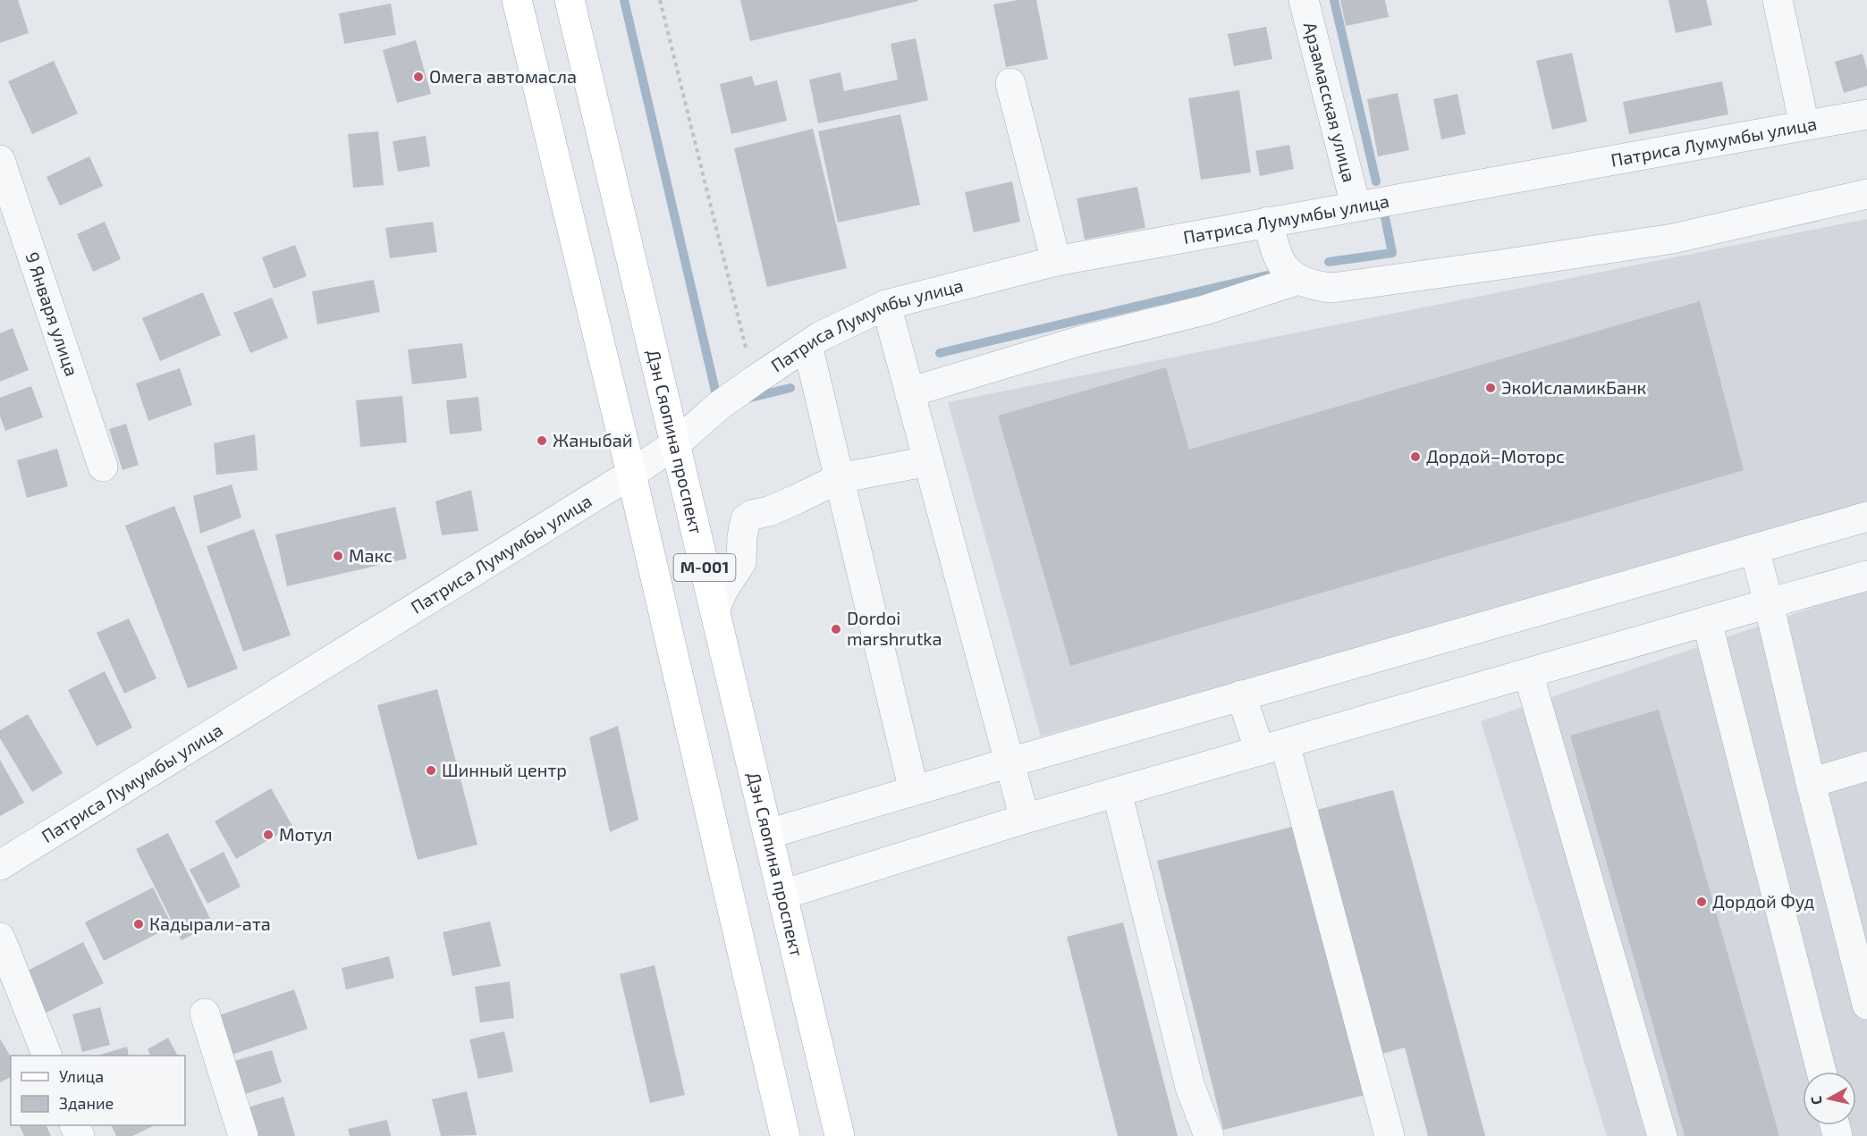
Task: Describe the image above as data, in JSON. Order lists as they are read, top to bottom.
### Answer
{
  "streets": {
    "main road": ["Дэн Сяопина проспект", "M-001"],
    "street": ["Арзамасская улица", "Патриса Лумумбы улица", "9 Января улица"]
  },
  "crossings": [
    ["Арзамасская улица", "Патриса Лумумбы улица"],
    ["Патриса Лумумбы улица", "Дэн Сяопина проспект"],
    ["Патриса Лумумбы улица", "M-001"]
  ],
  "places": [
    "Омега автомасла",
    "ЭкоИсламикБанк",
    "Жаныбай",
    "Дордой–Моторс",
    "Макс",
    "Dordoi marshrutka",
    "Шинный центр",
    "Мотул",
    "Дордой Фуд",
    "Кадырали-ата"
  ],
  "legend": ["Улица", "Здание"],
  "north": "left"
}
